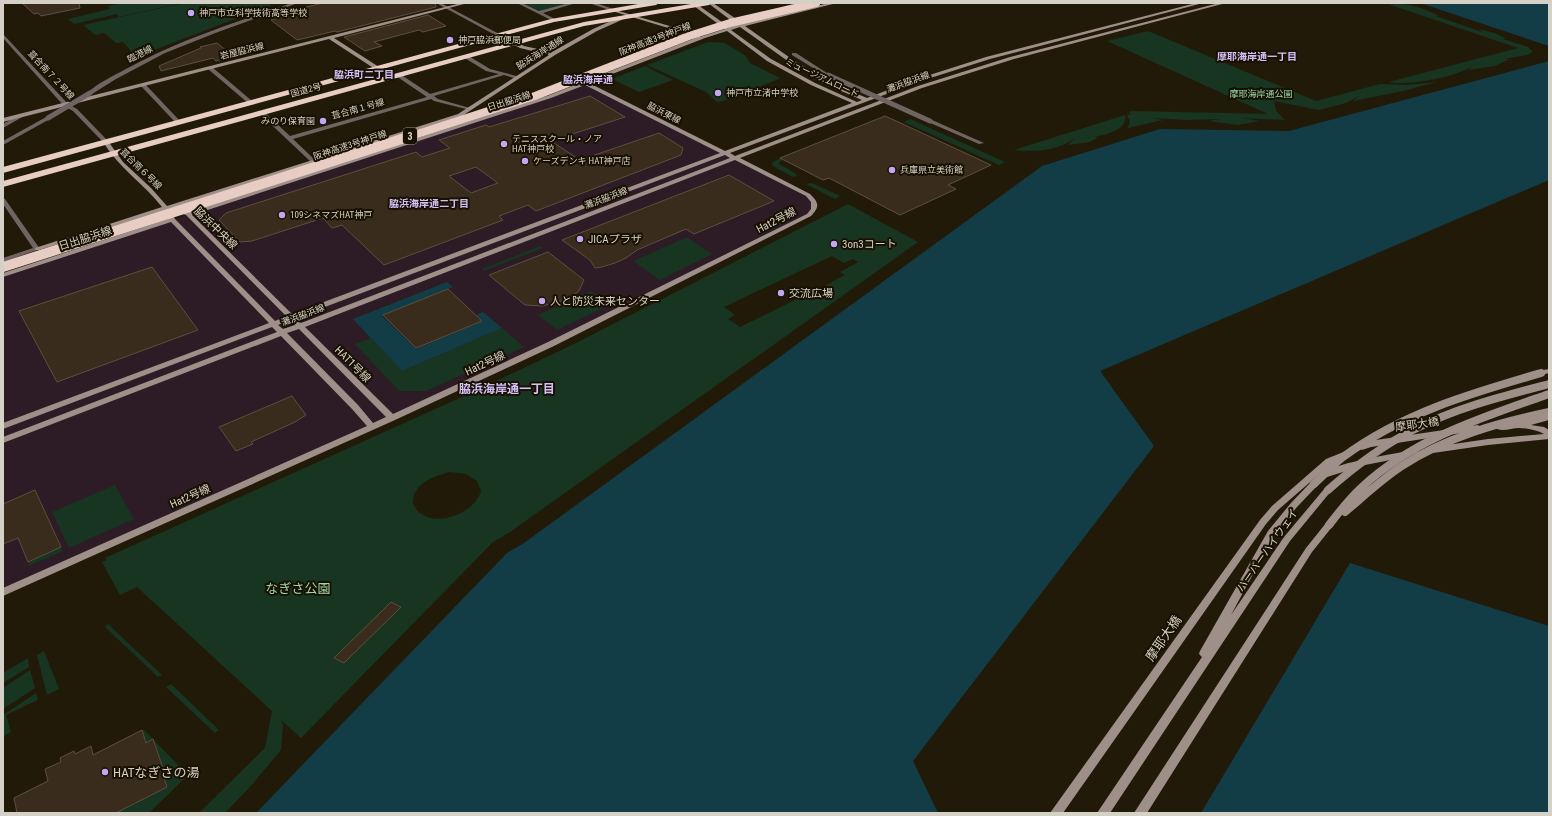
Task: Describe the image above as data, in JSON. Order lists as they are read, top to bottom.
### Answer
{
  "streets": {
    "highway": ["阪神高速3号神戸線", "国道2号", "3"],
    "street": [
      "岩屋脇浜線",
      "脇浜海岸通線",
      "臨港線",
      "葺合南７２号線",
      "ミュージアムロード",
      "灘浜脇浜線",
      "日出脇浜線",
      "葺合南１号線",
      "脇浜東線",
      "葺合南６号線",
      "Hat2号線",
      "脇浜中央線",
      "HAT1号線",
      "摩耶大橋",
      "ハーバーハイウェイ"
    ]
  },
  "crossings": [
    ["岩屋脇浜線", "葺合南７２号線"],
    ["脇浜海岸通線", "国道2号"],
    ["脇浜海岸通線", "葺合南６号線"],
    ["脇浜海岸通線", "脇浜中央線"],
    ["葺合南７２号線", "国道2号"],
    ["葺合南７２号線", "葺合南６号線"],
    ["ミュージアムロード", "灘浜脇浜線"],
    ["ミュージアムロード", "国道2号"],
    ["ミュージアムロード", "日出脇浜線"],
    ["灘浜脇浜線", "脇浜東線"],
    ["灘浜脇浜線", "Hat2号線"],
    ["灘浜脇浜線", "脇浜中央線"],
    ["灘浜脇浜線", "HAT1号線"],
    ["国道2号", "葺合南６号線"],
    ["日出脇浜線", "脇浜東線"],
    ["日出脇浜線", "脇浜中央線"],
    ["脇浜東線", "Hat2号線"],
    ["葺合南６号線", "脇浜中央線"],
    ["Hat2号線", "HAT1号線"],
    ["脇浜中央線", "HAT1号線"]
  ],
  "districts": [
    "摩耶海岸通一丁目",
    "脇浜町二丁目",
    "脇浜海岸通",
    "脇浜海岸通二丁目",
    "脇浜海岸通一丁目"
  ],
  "parks": ["摩耶海岸通公園", "なぎさ公園"],
  "places": [
    "神戸市立科学技術高等学校",
    "神戸脇浜郵便局",
    "神戸市立渚中学校",
    "みのり保育園",
    "テニススクール・ノア HAT神戸校",
    "ケーズデンキ HAT神戸店",
    "兵庫県立美術館",
    "109シネマズHAT神戸",
    "JICAプラザ",
    "3on3コート",
    "交流広場",
    "人と防災未来センター",
    "HATなぎさの湯"
  ]
}
